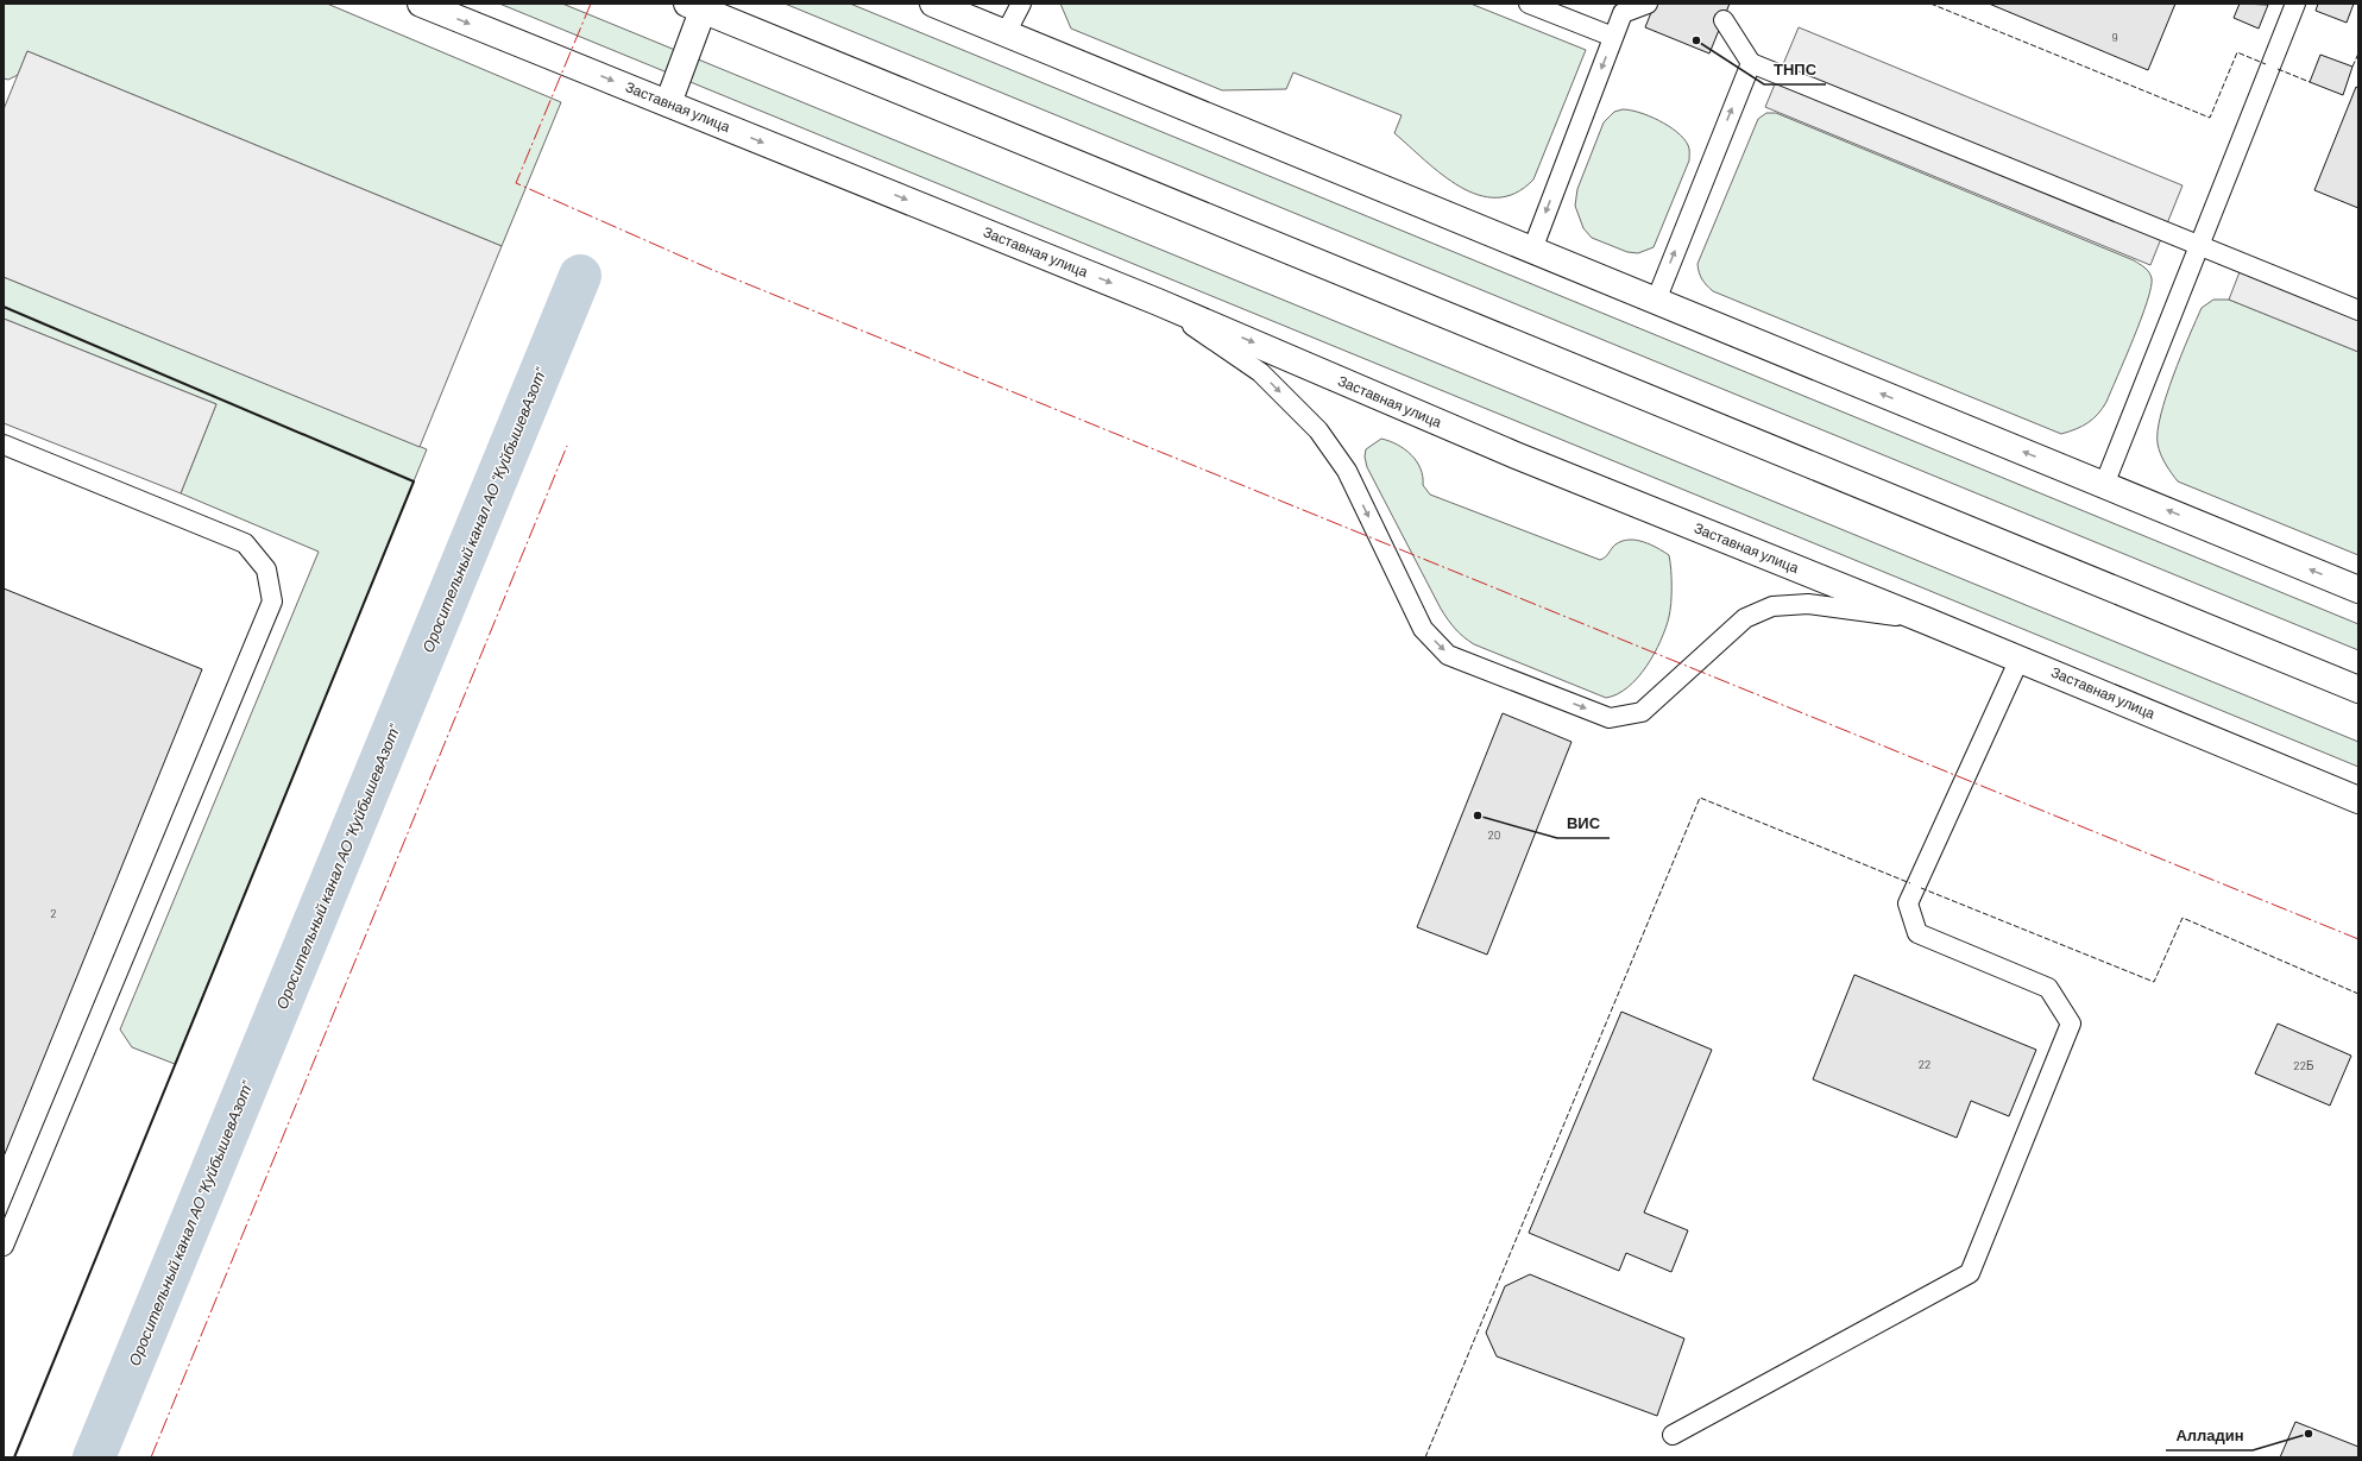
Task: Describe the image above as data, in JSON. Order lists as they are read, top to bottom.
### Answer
{
  "streets": {
    "main road": ["Заставная улица"]
  },
  "water": ["Оросительный канал АО \"КуйбышевАзот\""],
  "places": ["ТНПС", "ВИС", "Алладин"],
  "house_numbers": [
    "9",
    "20",
    "2",
    "22",
    "22Б"
  ]
}
